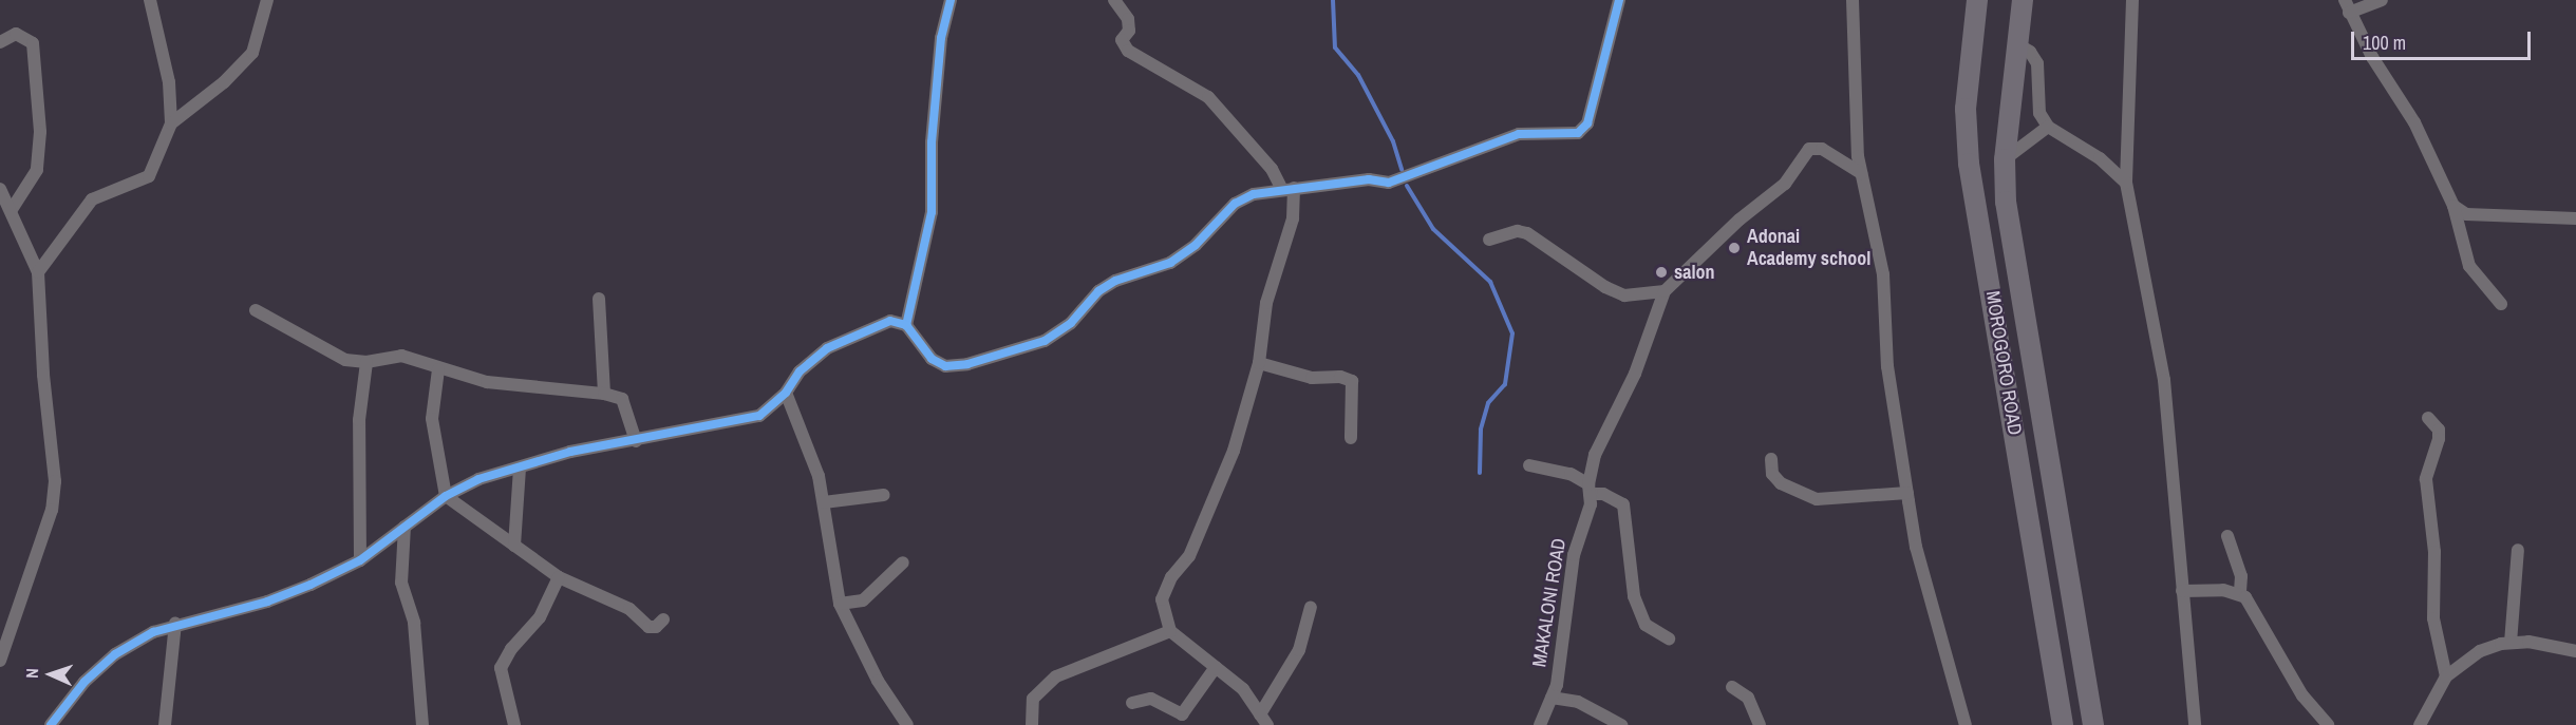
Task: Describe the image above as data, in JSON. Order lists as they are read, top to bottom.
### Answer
{
  "streets": {
    "highway": ["MOROGORO ROAD"],
    "street": ["MAKALONI ROAD"]
  },
  "places": ["Adonai Academy school", "salon"],
  "scale_bar": "100 m",
  "north": "left"
}
